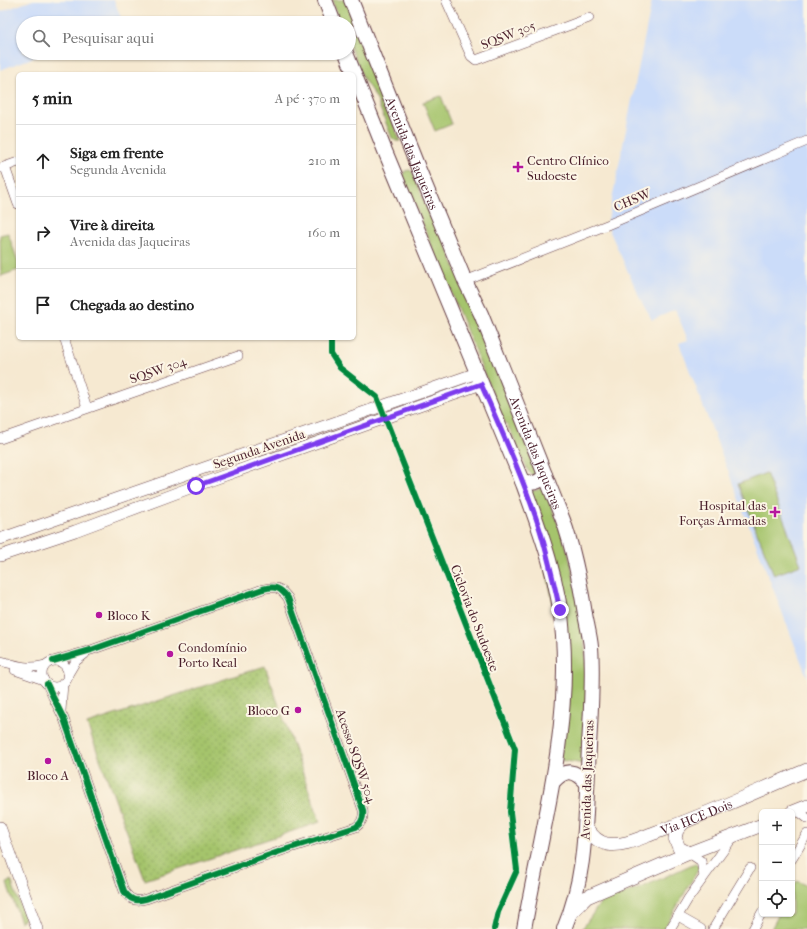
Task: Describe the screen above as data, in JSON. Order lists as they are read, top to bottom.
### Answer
{
  "streets": {
    "main road": ["Avenida das Jaqueiras", "Via HCE Dois"],
    "street": [
      "SQSW 305",
      "CHSW",
      "SQSW 304",
      "Segunda Avenida",
      "Acesso SQSW 504"
    ],
    "cycle path": ["Ciclovia do Sudoeste"]
  },
  "crossings": [
    ["Avenida das Jaqueiras", "CHSW"],
    ["Avenida das Jaqueiras", "Segunda Avenida"],
    ["Avenida das Jaqueiras", "Via HCE Dois"]
  ],
  "places": {
    "health": ["Centro Clínico Sudoeste", "Hospital das Forças Armadas"],
    "other": [
      "Bloco K",
      "Condomínio Porto Real",
      "Bloco G",
      "Bloco A"
    ]
  },
  "page": {
    "search": "Pesquisar aqui",
    "heading": ["5 min", "A pé · 370 m"],
    "list": [
      ["Siga em frente", "Segunda Avenida", "210 m"],
      ["Vire à direita", "Avenida das Jaqueiras", "160 m"],
      "Chegada ao destino"
    ],
    "map_buttons": ["+", "−"]
  }
}
